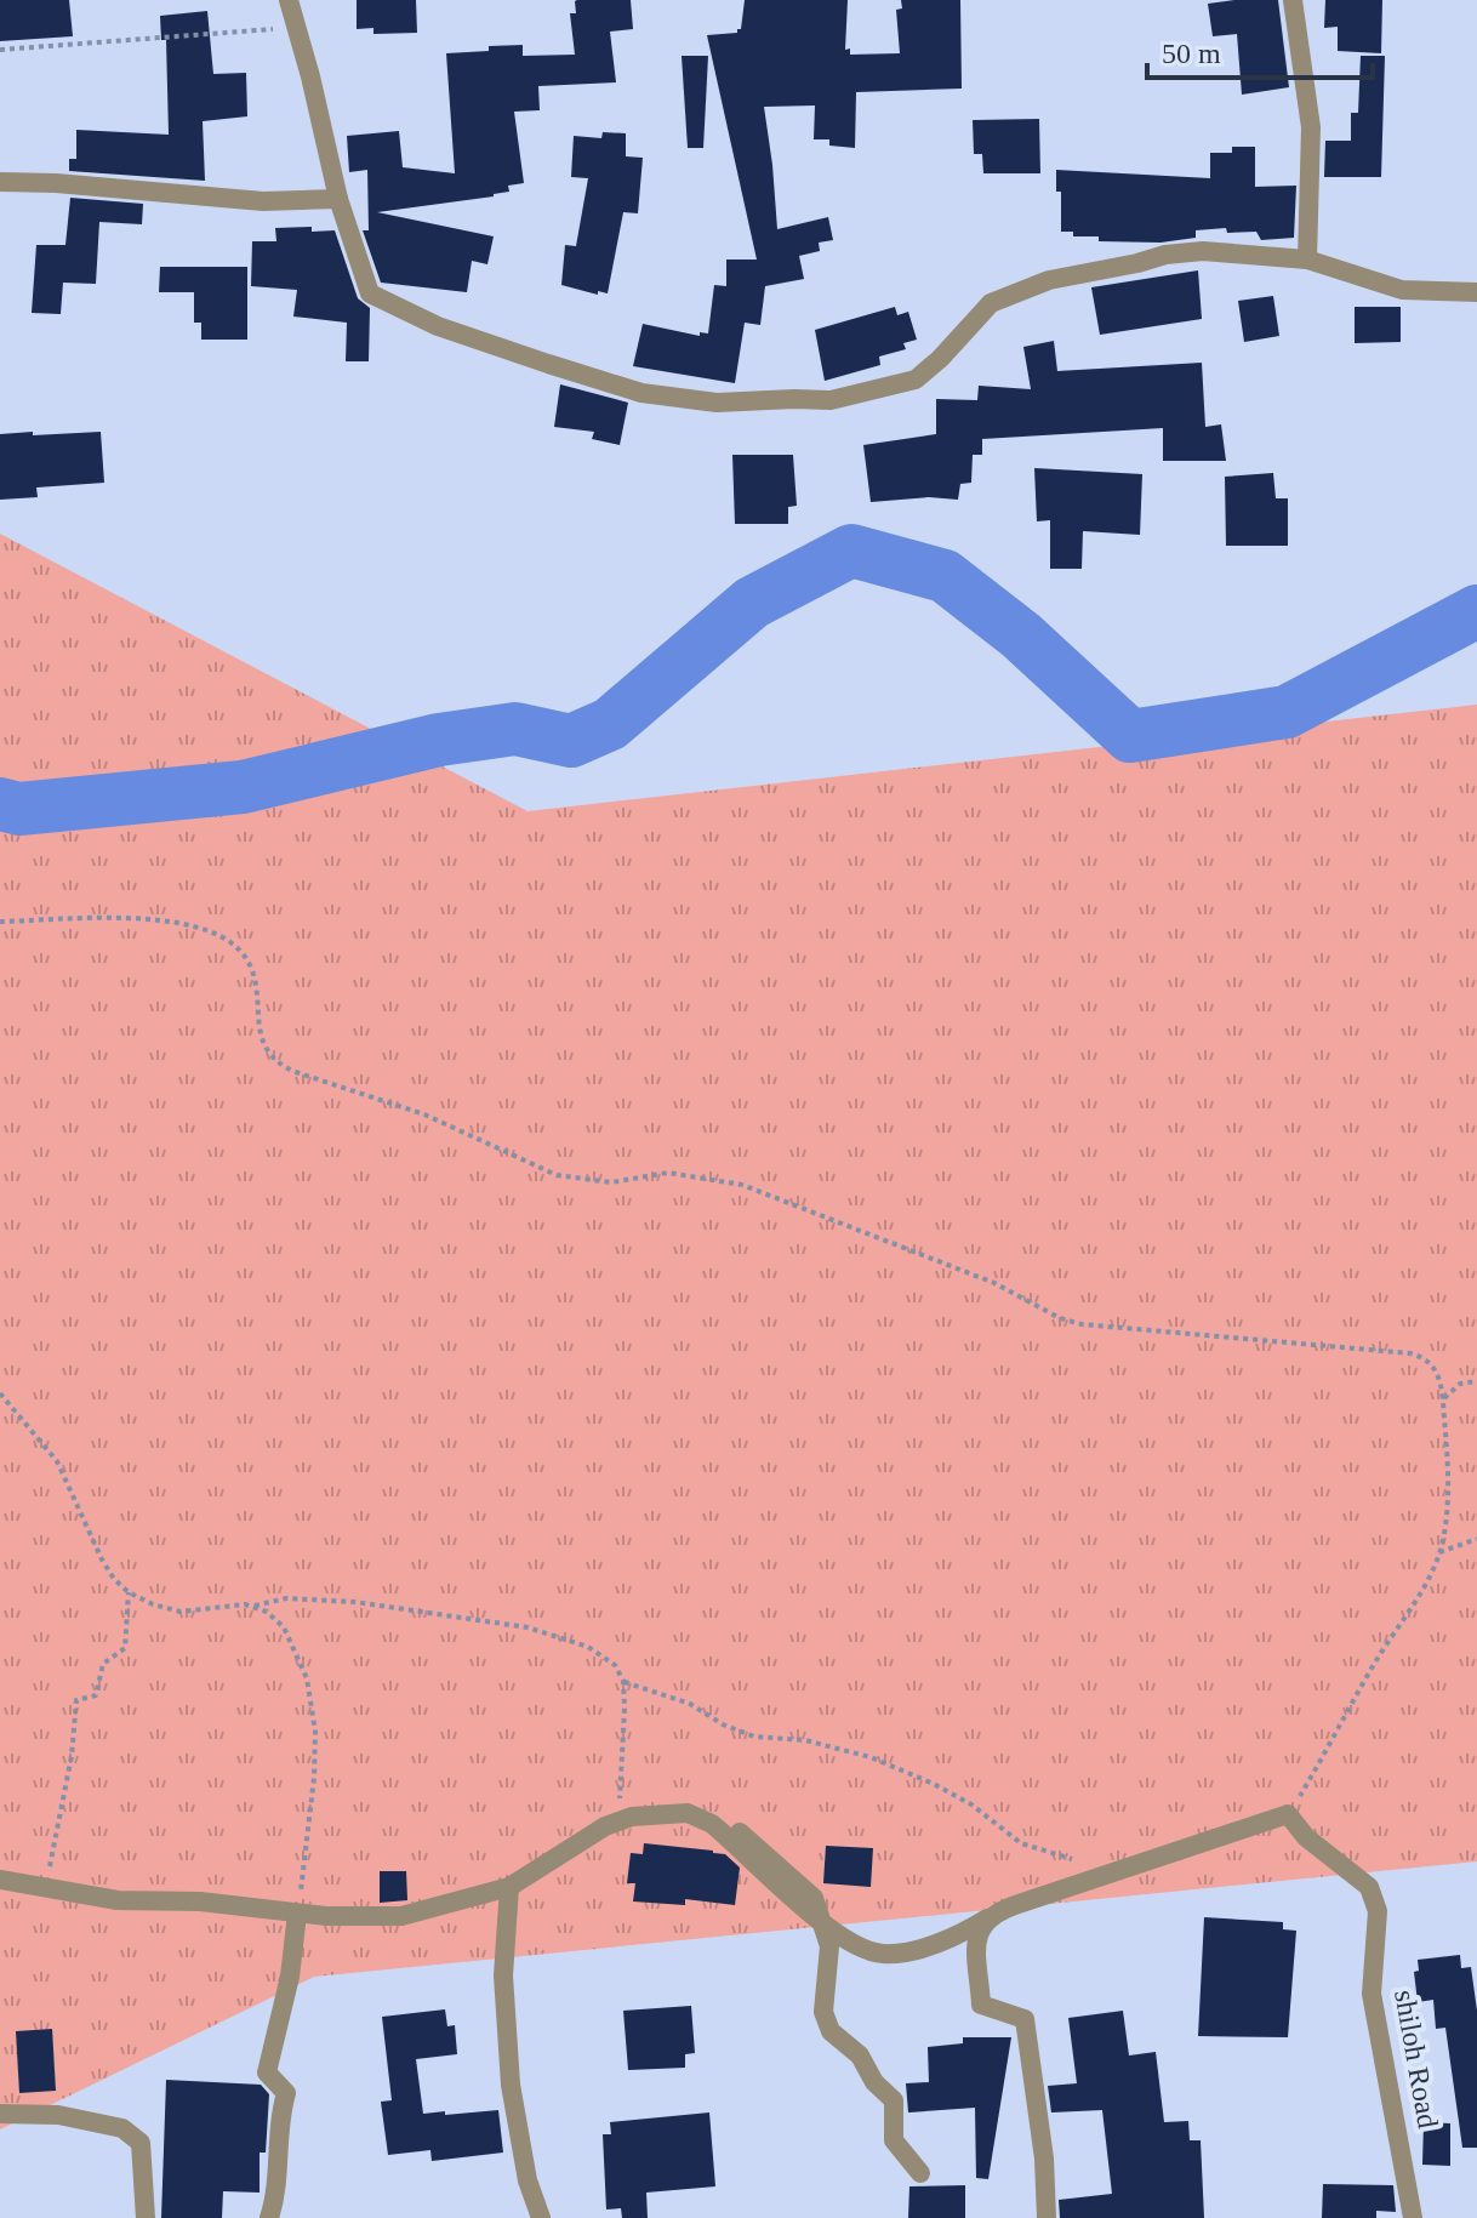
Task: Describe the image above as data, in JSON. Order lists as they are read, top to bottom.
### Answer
{
  "streets": {
    "street": ["shiloh Road"]
  },
  "scale_bar": "50 m"
}
